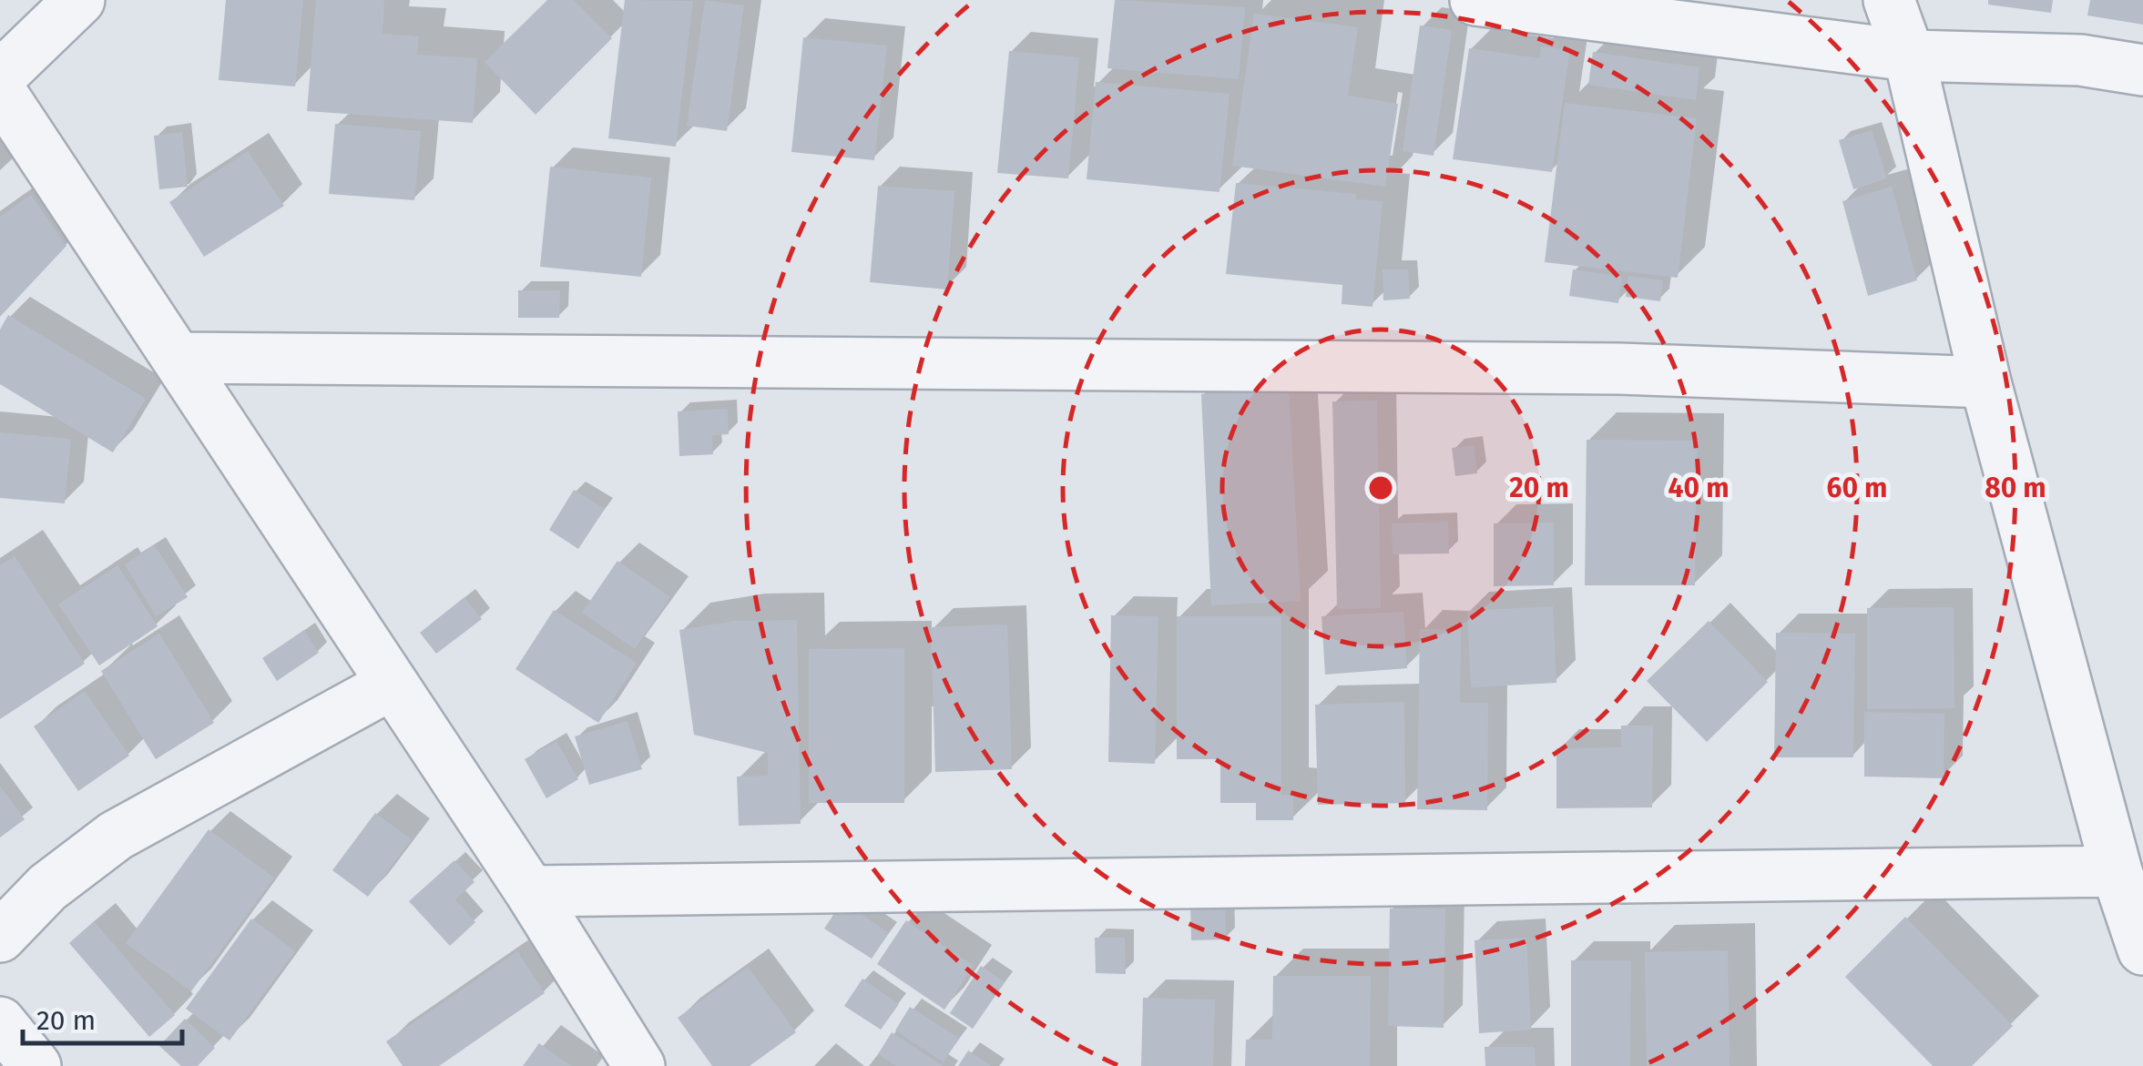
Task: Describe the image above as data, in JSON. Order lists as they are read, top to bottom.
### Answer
{
  "scale_bar": "20 m",
  "rings": [
    "20 m",
    "40 m",
    "60 m",
    "80 m"
  ]
}
